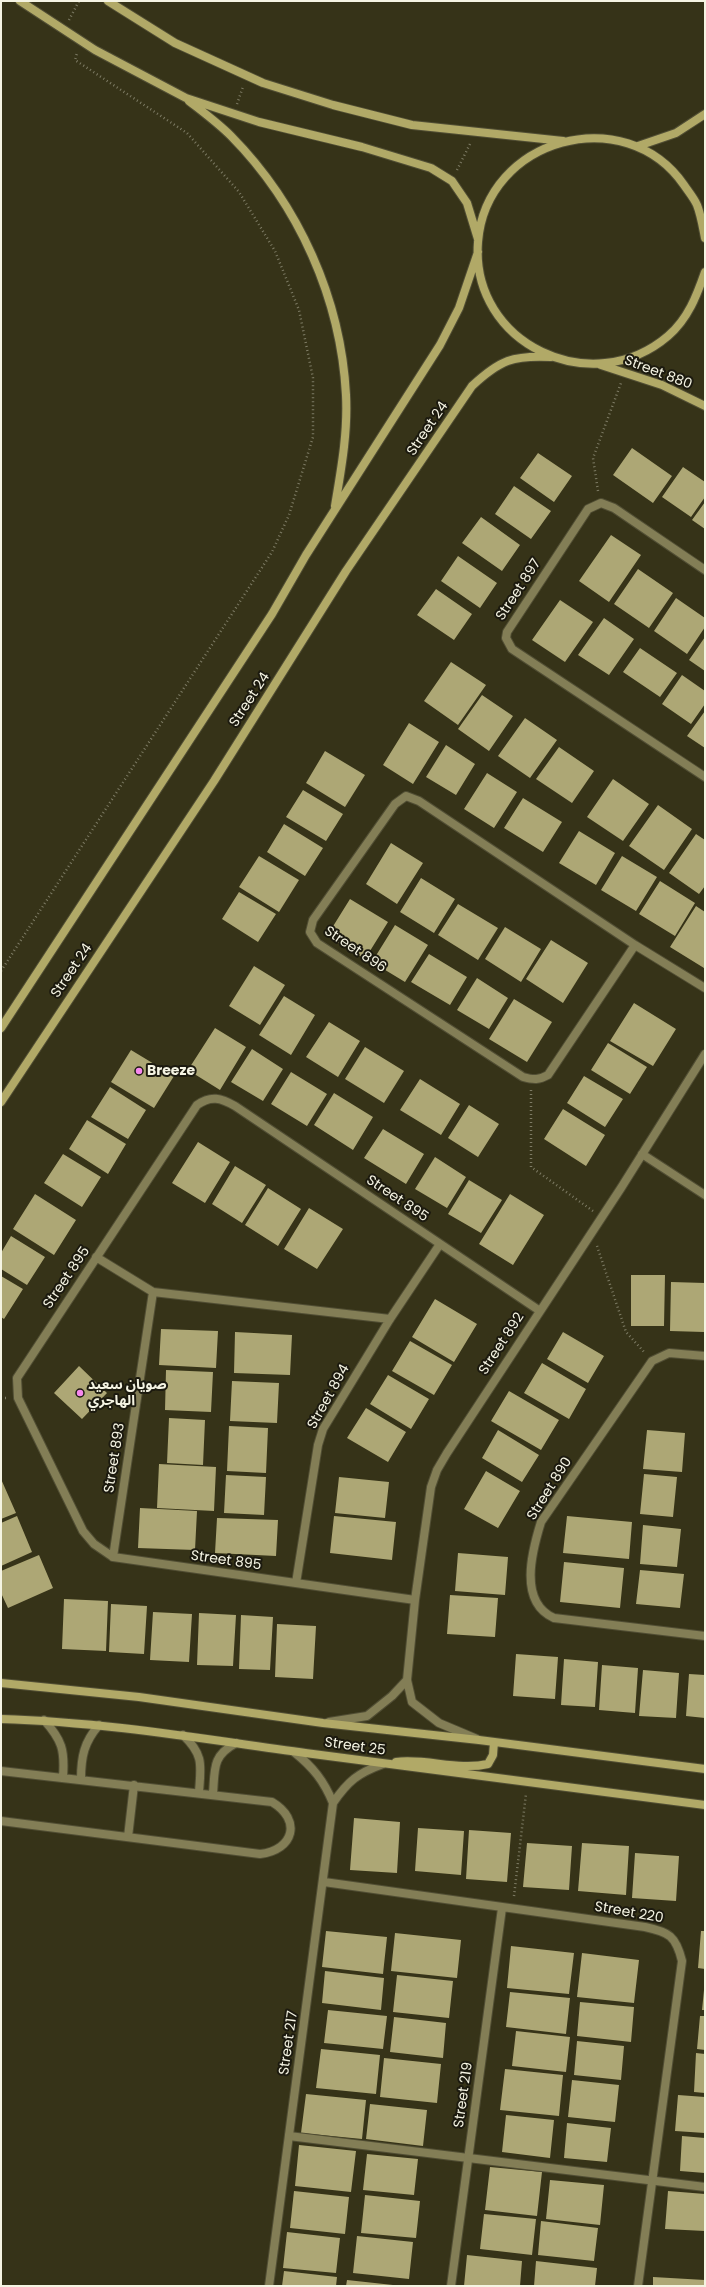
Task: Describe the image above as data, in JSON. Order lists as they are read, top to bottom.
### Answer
{
  "streets": {
    "street": [
      "Street 880",
      "Street 24",
      "Street 897",
      "Street 896",
      "Street 895",
      "Street 892",
      "Street 894",
      "Street 893",
      "Street 890",
      "Street 25",
      "Street 220",
      "Street 217",
      "Street 219"
    ]
  },
  "crossings": [
    ["Street 895", "Street 892"],
    ["Street 895", "Street 894"],
    ["Street 895", "Street 893"],
    ["Street 892", "Street 25"],
    ["Street 25", "Street 217"],
    ["Street 220", "Street 217"],
    ["Street 220", "Street 219"]
  ],
  "places": ["Breeze", "صويان سعيد الهاجري"]
}
